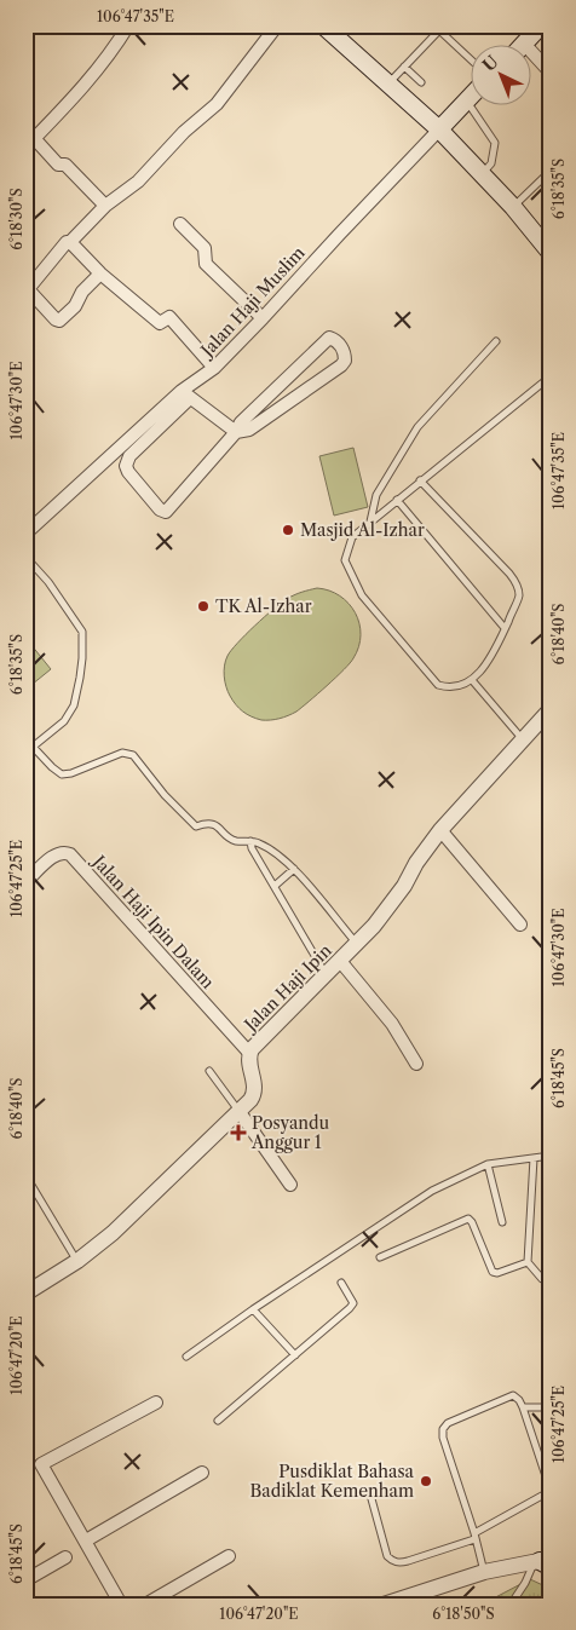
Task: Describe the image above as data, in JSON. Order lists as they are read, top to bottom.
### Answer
{
  "streets": {
    "street": ["Jalan Haji Muslim", "Jalan Haji Ipin Dalam", "Jalan Haji Ipin"]
  },
  "crossings": [
    ["Jalan Haji Ipin Dalam", "Jalan Haji Ipin"]
  ],
  "places": {
    "other": ["Masjid Al-Izhar", "TK Al-Izhar", "Pusdiklat Bahasa Badiklat Kemenham"],
    "health": ["Posyandu Anggur 1"]
  },
  "north": "top left",
  "coordinates": [
    "106°47'35\"E",
    "6°18'35\"S",
    "6°18'30\"S",
    "106°47'30\"E",
    "6°18'40\"S",
    "106°47'25\"E",
    "6°18'45\"S",
    "106°47'20\"E",
    "6°18'50\"S"
  ]
}
